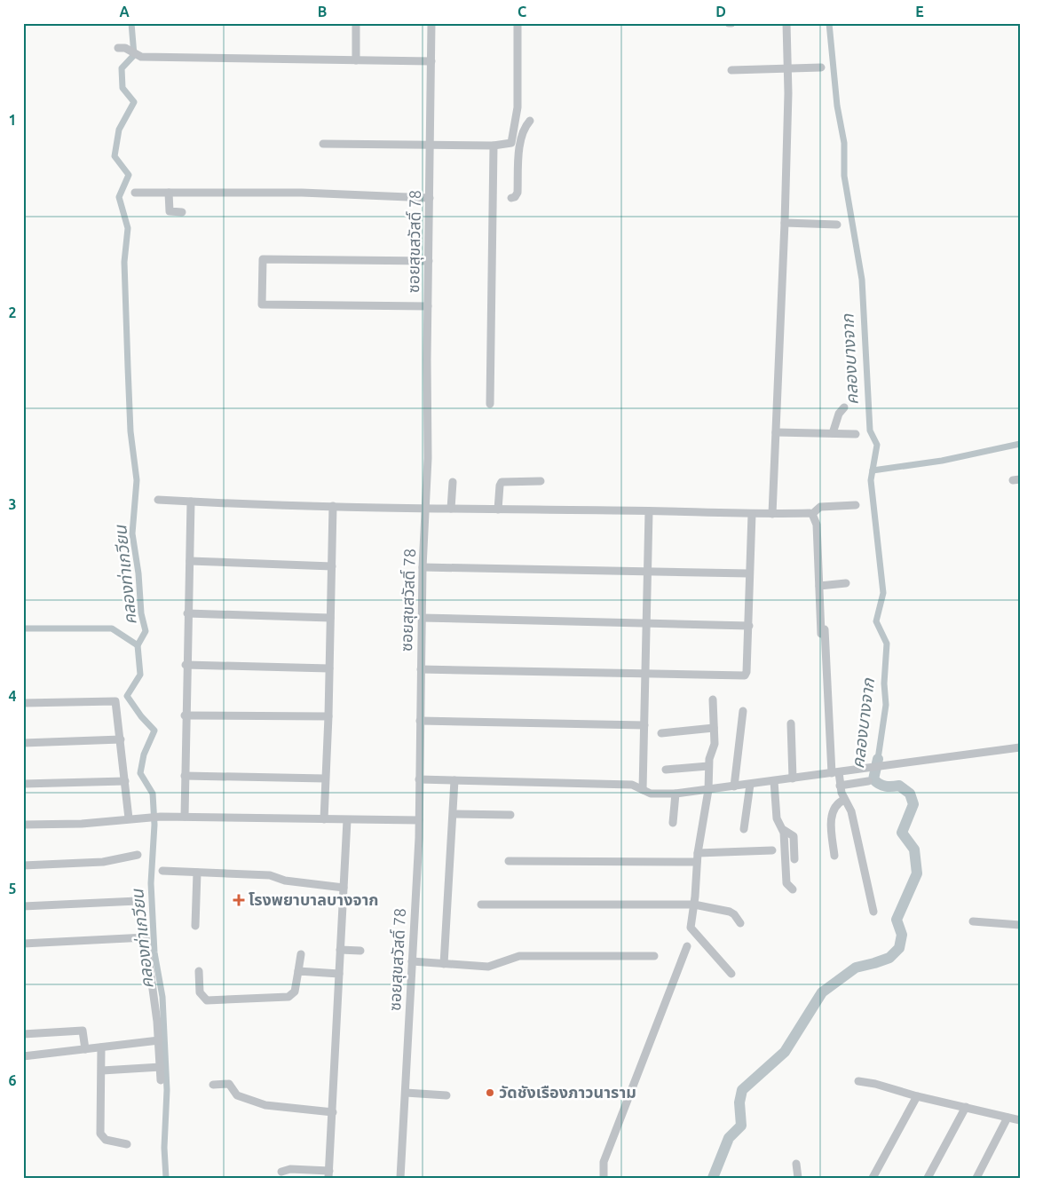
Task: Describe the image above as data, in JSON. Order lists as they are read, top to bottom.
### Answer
{
  "streets": {
    "street": ["ซอยสุขสวัสดิ์ 78"]
  },
  "water": ["คลองบางจาก", "คลองท่าเกวียน"],
  "places": {
    "health": ["โรงพยาบาลบางจาก"],
    "other": ["วัดชังเรืองภาวนาราม"]
  },
  "grid": {
    "columns": [
      "A",
      "B",
      "C",
      "D",
      "E"
    ],
    "rows": [
      "1",
      "2",
      "3",
      "4",
      "5",
      "6"
    ]
  }
}
